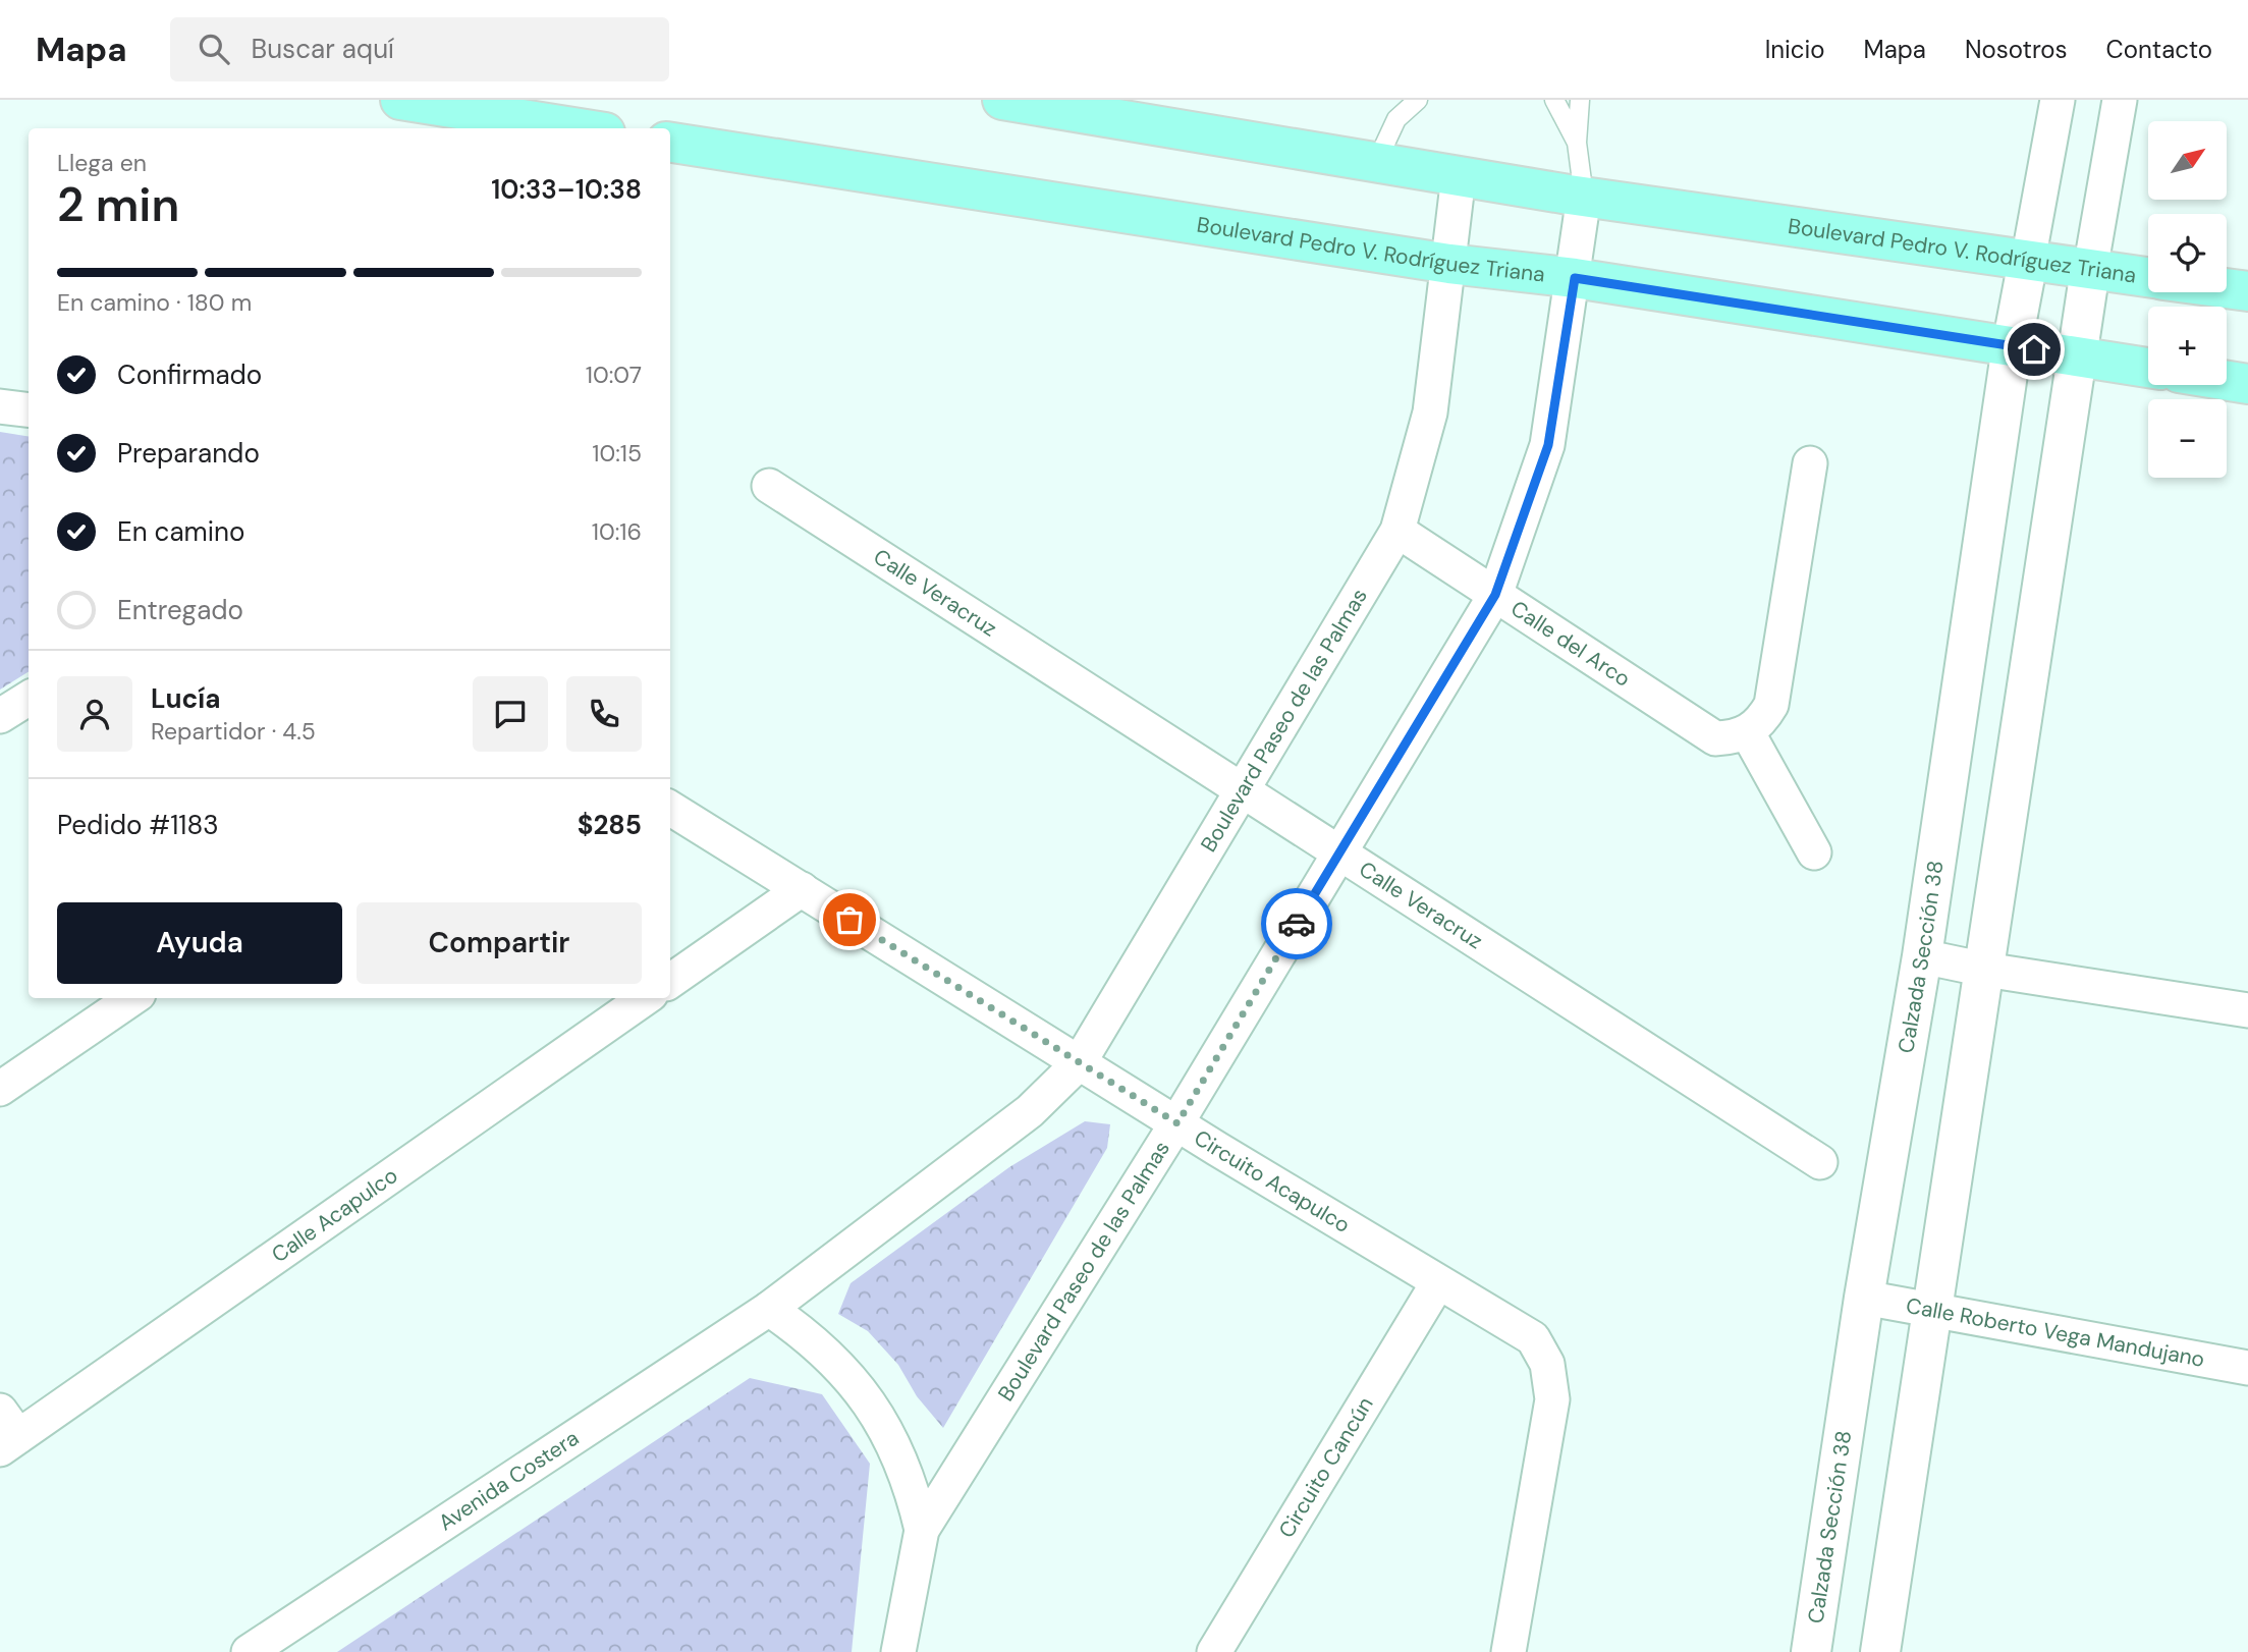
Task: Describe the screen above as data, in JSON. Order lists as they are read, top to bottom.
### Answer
{
  "streets": {
    "main road": ["Boulevard Pedro V. Rodríguez Triana"],
    "street": [
      "Calle Veracruz",
      "Calle del Arco",
      "Boulevard Paseo de las Palmas",
      "Calzada Sección 38",
      "Circuito Acapulco",
      "Calle Acapulco",
      "Calle Roberto Vega Mandujano",
      "Circuito Cancún",
      "Avenida Costera"
    ]
  },
  "crossings": [
    ["Boulevard Pedro V. Rodríguez Triana", "Boulevard Paseo de las Palmas"],
    ["Boulevard Pedro V. Rodríguez Triana", "Calzada Sección 38"],
    ["Calle Veracruz", "Boulevard Paseo de las Palmas"],
    ["Calle del Arco", "Boulevard Paseo de las Palmas"],
    ["Boulevard Paseo de las Palmas", "Circuito Acapulco"],
    ["Boulevard Paseo de las Palmas", "Avenida Costera"],
    ["Calzada Sección 38", "Calle Roberto Vega Mandujano"],
    ["Circuito Acapulco", "Circuito Cancún"]
  ],
  "north": "top right",
  "page": {
    "header": "Mapa",
    "search": "Buscar aquí",
    "nav": [
      "Inicio",
      "Mapa",
      "Nosotros",
      "Contacto"
    ],
    "map_buttons": ["+", "−"],
    "heading": ["2 min", "Llega en", "10:33–10:38"],
    "panel": [
      "Lucía",
      "Repartidor · 4.5",
      "Pedido #1183",
      "$285"
    ],
    "bar": "En camino · 180 m",
    "list": [
      ["Confirmado", "10:07"],
      ["Preparando", "10:15"],
      ["En camino", "10:16"],
      "Entregado"
    ],
    "buttons": ["Ayuda", "Compartir"]
  }
}
